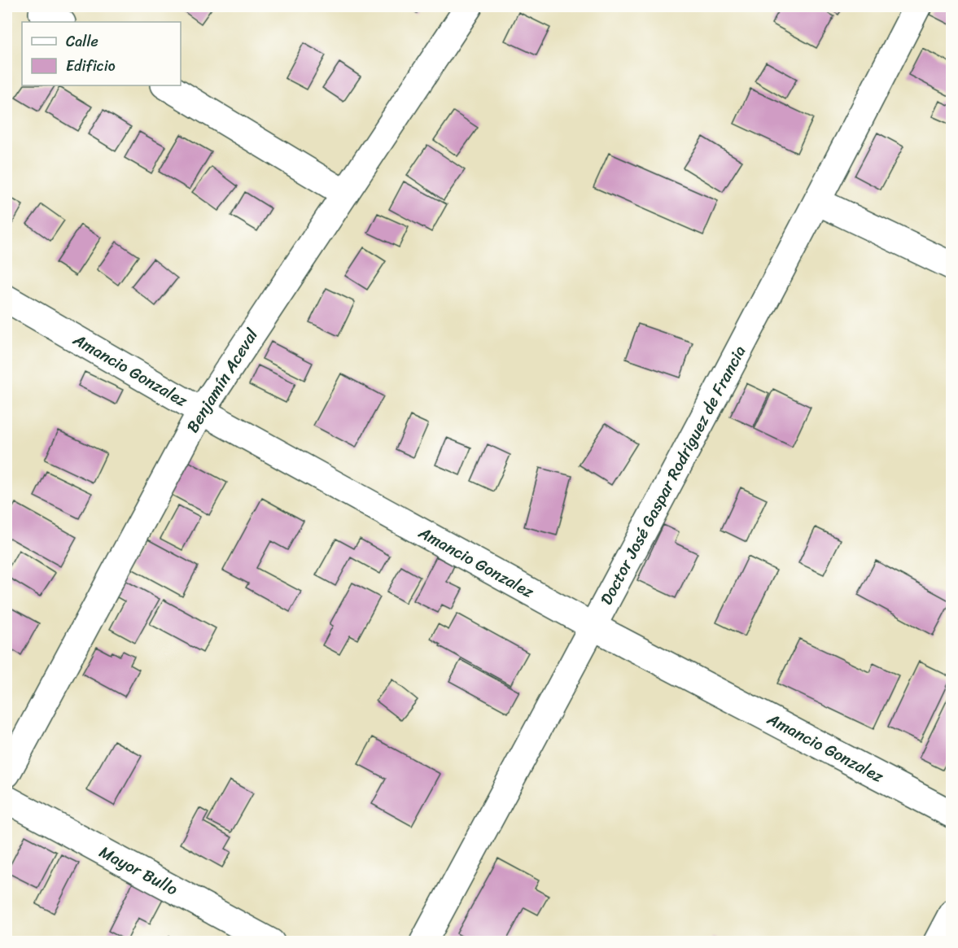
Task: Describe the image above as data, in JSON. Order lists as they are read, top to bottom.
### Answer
{
  "streets": {
    "street": [
      "Amancio Gonzalez",
      "Benjamín Aceval",
      "Doctor José Gaspar Rodriguez de Francia",
      "Mayor Bullo"
    ]
  },
  "crossings": [
    ["Amancio Gonzalez", "Benjamín Aceval"],
    ["Amancio Gonzalez", "Doctor José Gaspar Rodriguez de Francia"]
  ],
  "legend": ["Calle", "Edificio"]
}
